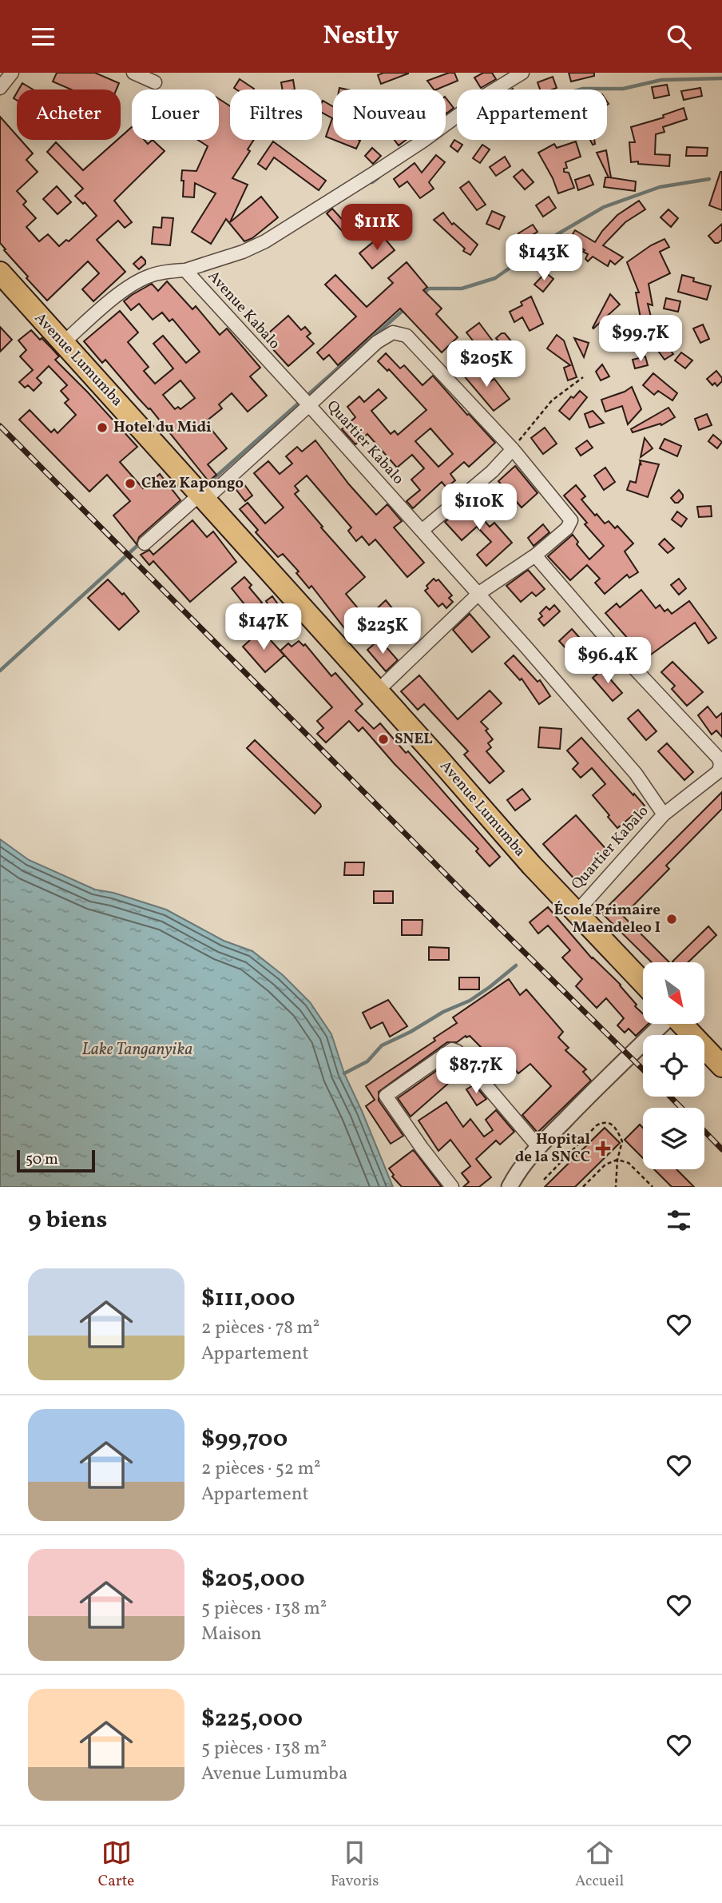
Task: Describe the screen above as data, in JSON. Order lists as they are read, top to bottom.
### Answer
{
  "streets": {
    "highway": ["Avenue Lumumba"],
    "street": ["Avenue Kabalo", "Quartier Kabalo"]
  },
  "crossings": [
    ["Avenue Kabalo", "Avenue Lumumba"],
    ["Avenue Kabalo", "Quartier Kabalo"],
    ["Avenue Lumumba", "Quartier Kabalo"]
  ],
  "water": ["Lake Tanganyika"],
  "places": {
    "other": [
      "Hotel du Midi",
      "Chez Kapongo",
      "SNEL",
      "École Primaire Maendeleo I"
    ],
    "health": ["Hopital de la SNCC"]
  },
  "scale_bar": "50 m",
  "north": "bottom right",
  "page": {
    "header": "Nestly",
    "chip": [
      "Acheter",
      "Louer",
      "Filtres",
      "Nouveau",
      "Appartement"
    ],
    "price": [
      "$111K",
      "$143K",
      "$99.7K",
      "$205K",
      "$110K",
      "$147K",
      "$225K",
      "$96.4K",
      "$87.7K"
    ],
    "scale": "50 m",
    "heading": "9 biens",
    "list": [
      {
        "name": "$111,000",
        "note": "2 pièces · 78 m² · Appartement"
      },
      {
        "name": "$99,700",
        "note": "2 pièces · 52 m² · Appartement"
      },
      {
        "name": "$205,000",
        "note": "5 pièces · 138 m² · Maison"
      },
      {
        "name": "$225,000",
        "note": "5 pièces · 138 m² · Avenue Lumumba"
      }
    ],
    "tabs": ["Carte", "Favoris", "Accueil"]
  }
}
